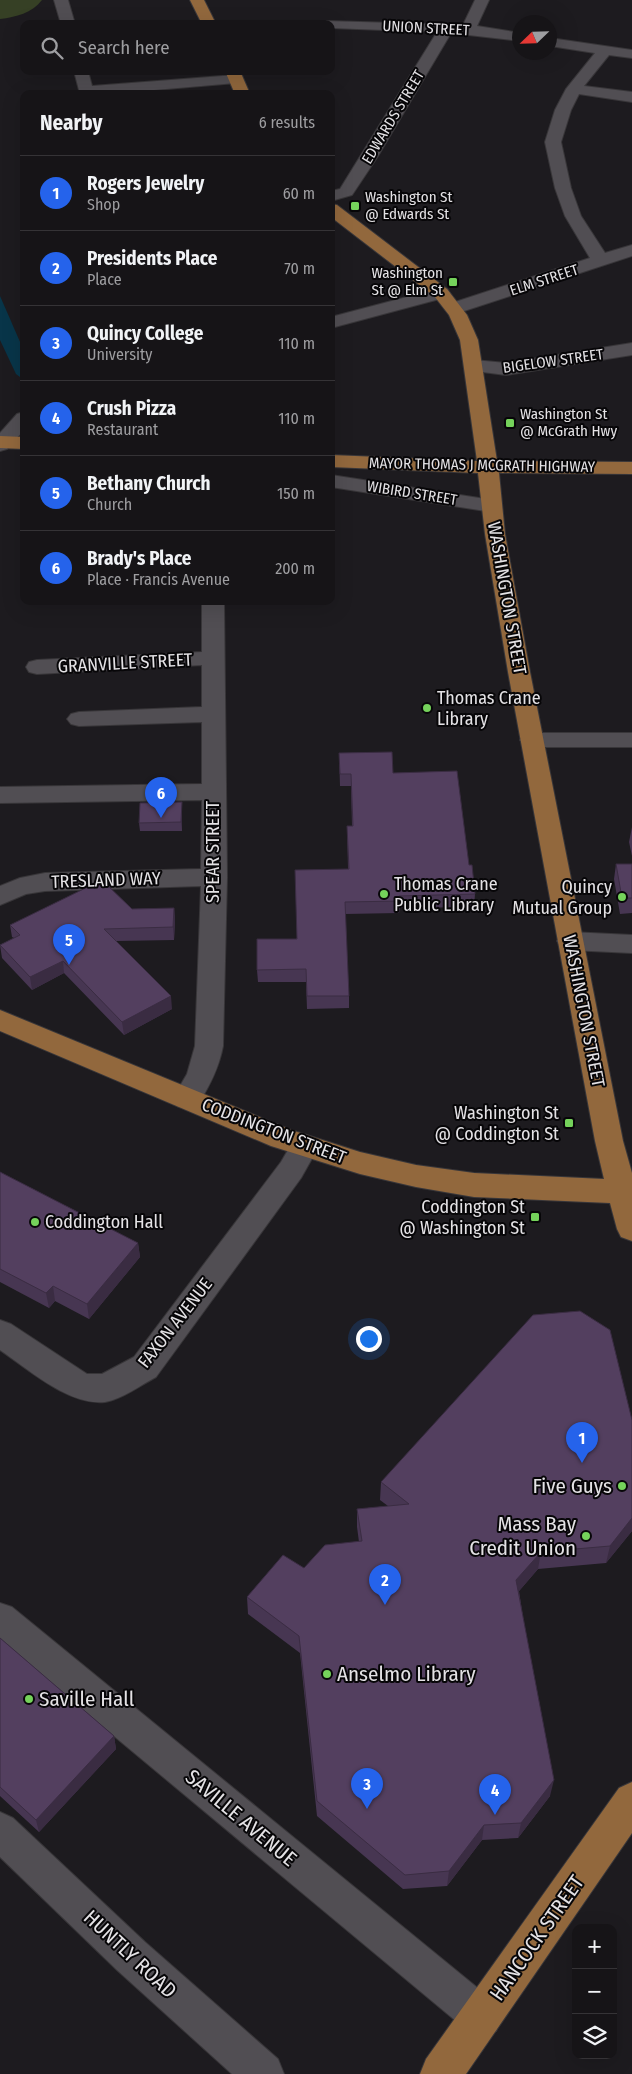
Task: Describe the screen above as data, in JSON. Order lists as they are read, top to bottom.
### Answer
{
  "streets": {
    "main road": [
      "MAYOR THOMAS J MCGRATH HIGHWAY",
      "WASHINGTON STREET",
      "CODDINGTON STREET",
      "HANCOCK STREET"
    ],
    "street": [
      "UNION STREET",
      "EDWARDS STREET",
      "ELM STREET",
      "BIGELOW STREET",
      "WIBIRD STREET",
      "GRANVILLE STREET",
      "SPEAR STREET",
      "TRESLAND WAY",
      "FAXON AVENUE",
      "SAVILLE AVENUE",
      "HUNTLY ROAD"
    ]
  },
  "crossings": [
    ["UNION STREET", "EDWARDS STREET"],
    ["ELM STREET", "WASHINGTON STREET"],
    ["BIGELOW STREET", "WASHINGTON STREET"],
    ["MAYOR THOMAS J MCGRATH HIGHWAY", "WASHINGTON STREET"],
    ["WIBIRD STREET", "WASHINGTON STREET"],
    ["WASHINGTON STREET", "CODDINGTON STREET"],
    ["GRANVILLE STREET", "SPEAR STREET"],
    ["SPEAR STREET", "TRESLAND WAY"],
    ["SPEAR STREET", "CODDINGTON STREET"],
    ["CODDINGTON STREET", "FAXON AVENUE"],
    ["SAVILLE AVENUE", "HANCOCK STREET"]
  ],
  "places": {
    "transit": [
      "Washington St @ Edwards St",
      "Washington St @ Elm St",
      "Washington St @ McGrath Hwy",
      "Washington St @ Coddington St",
      "Coddington St @ Washington St"
    ],
    "other": [
      "Thomas Crane Library",
      "Thomas Crane Public Library",
      "Quincy Mutual Group",
      "Coddington Hall",
      "Five Guys",
      "Mass Bay Credit Union",
      "Anselmo Library",
      "Saville Hall"
    ]
  },
  "north": "bottom left",
  "page": {
    "search": "Search here",
    "heading": ["Nearby", "6 results"],
    "list": [
      {
        "mark": "1",
        "name": "Rogers Jewelry",
        "note": "Shop",
        "value": "60 m"
      },
      {
        "mark": "2",
        "name": "Presidents Place",
        "note": "Place",
        "value": "70 m"
      },
      {
        "mark": "3",
        "name": "Quincy College",
        "note": "University",
        "value": "110 m"
      },
      {
        "mark": "4",
        "name": "Crush Pizza",
        "note": "Restaurant",
        "value": "110 m"
      },
      {
        "mark": "5",
        "name": "Bethany Church",
        "note": "Church",
        "value": "150 m"
      },
      {
        "mark": "6",
        "name": "Brady's Place",
        "note": "Place · Francis Avenue",
        "value": "200 m"
      }
    ],
    "pins": [
      "6",
      "5",
      "1",
      "2",
      "3",
      "4"
    ],
    "map_buttons": ["+", "−"]
  }
}
